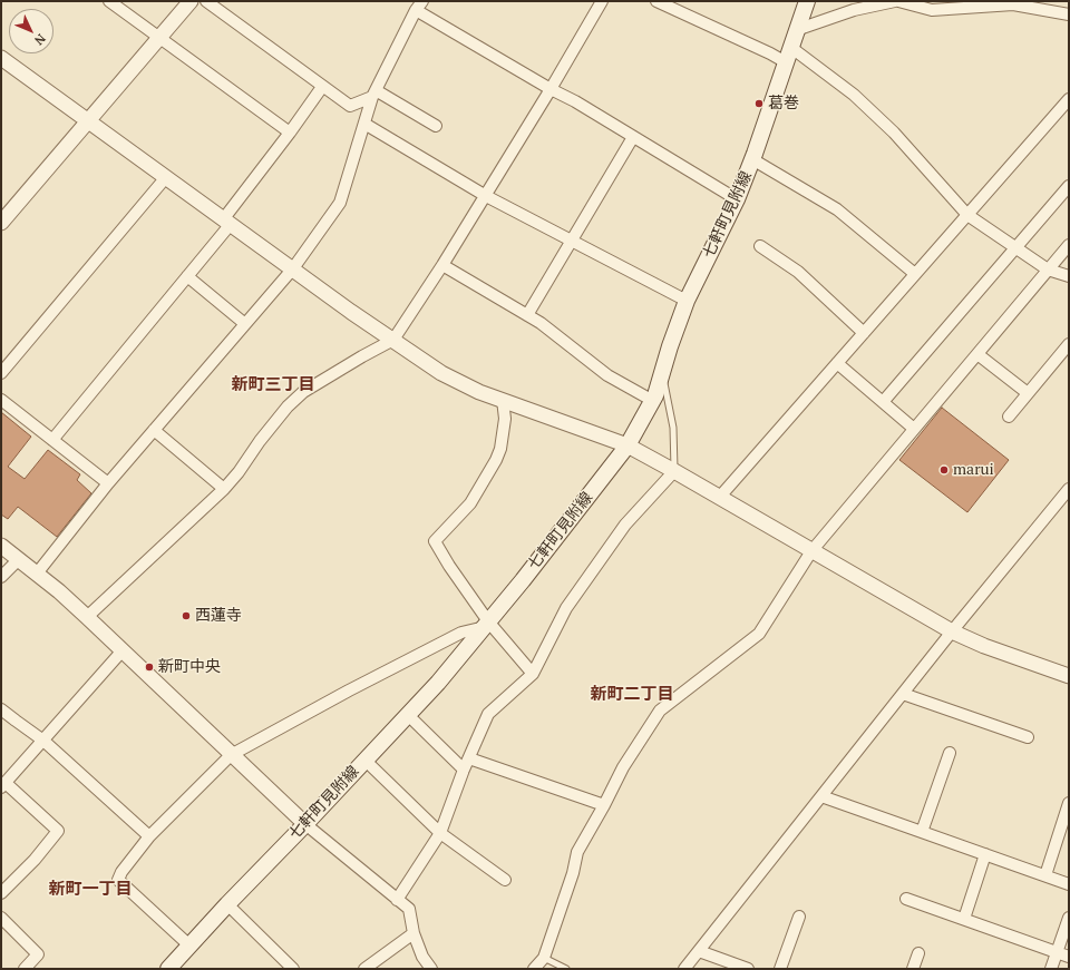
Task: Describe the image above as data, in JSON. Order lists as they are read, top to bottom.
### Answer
{
  "streets": {
    "main road": ["七軒町見附線"]
  },
  "districts": ["新町三丁目", "新町二丁目", "新町一丁目"],
  "places": [
    "葛巻",
    "marui",
    "西蓮寺",
    "新町中央"
  ],
  "north": "bottom right"
}
